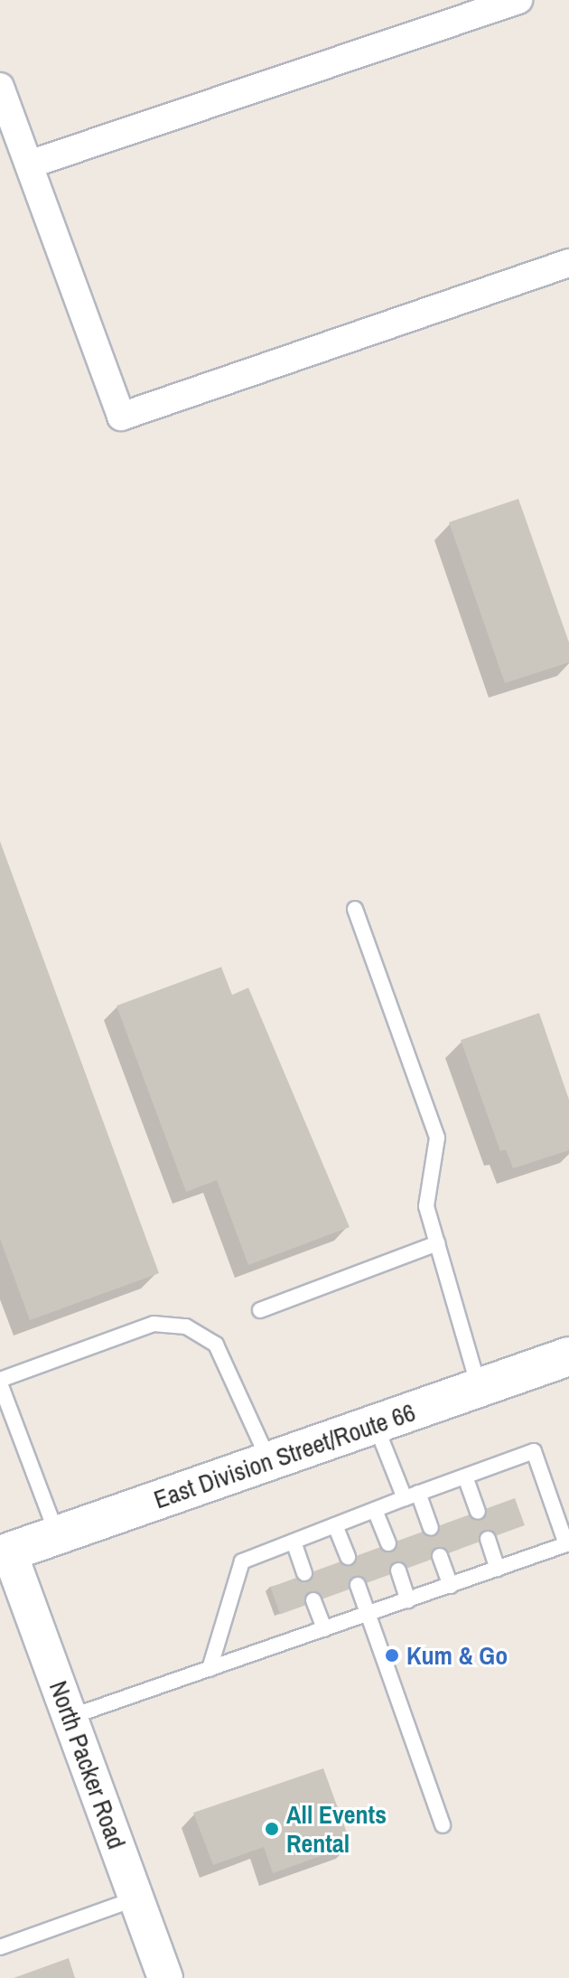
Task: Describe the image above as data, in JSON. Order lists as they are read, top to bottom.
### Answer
{
  "streets": {
    "main road": ["East Division Street/Route 66"],
    "street": ["North Packer Road"]
  },
  "crossings": [
    ["East Division Street/Route 66", "North Packer Road"]
  ],
  "places": ["Kum & Go", "All Events Rental"]
}
